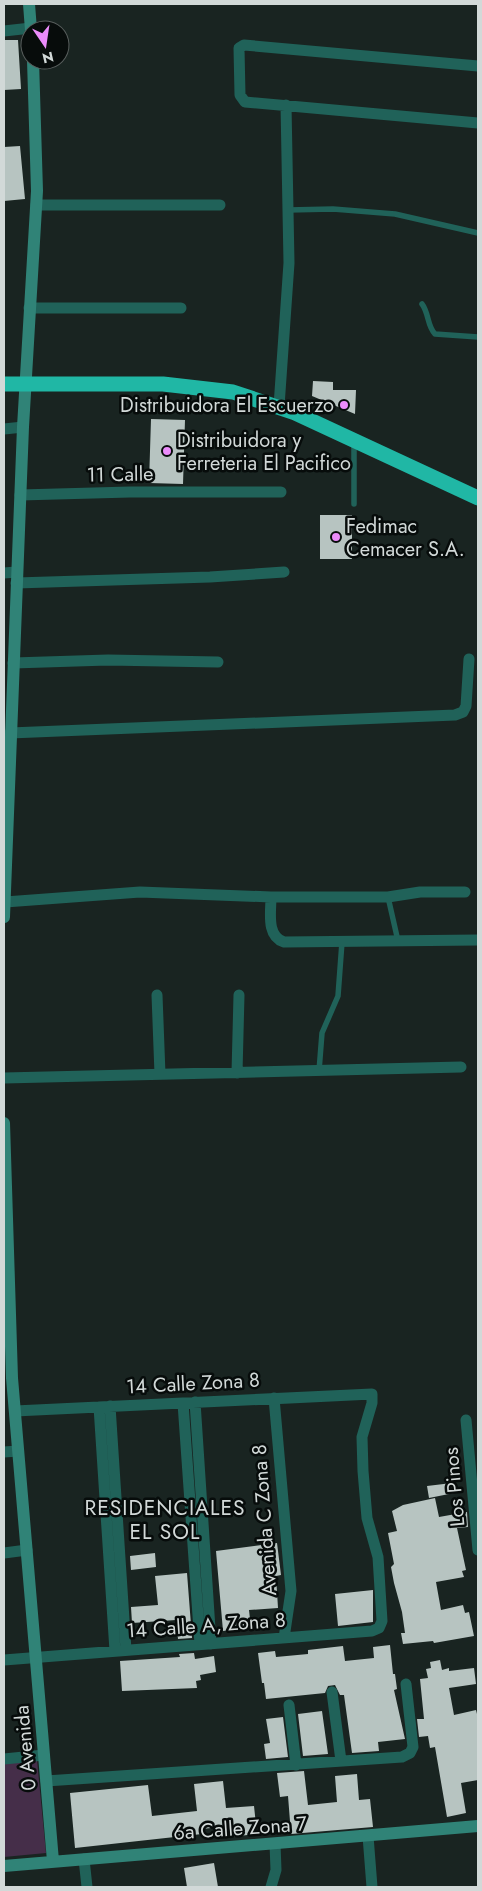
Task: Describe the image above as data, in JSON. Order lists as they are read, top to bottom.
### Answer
{
  "streets": {
    "street": [
      "11 Calle",
      "14 Calle Zona 8",
      "Los Pinos",
      "Avenida C Zona 8",
      "14 Calle A, Zona 8",
      "0 Avenida",
      "6a Calle Zona 7"
    ]
  },
  "crossings": [
    ["14 Calle Zona 8", "Avenida C Zona 8"],
    ["14 Calle Zona 8", "14 Calle A, Zona 8"],
    ["14 Calle Zona 8", "0 Avenida"],
    ["Avenida C Zona 8", "14 Calle A, Zona 8"],
    ["14 Calle A, Zona 8", "0 Avenida"],
    ["0 Avenida", "6a Calle Zona 7"]
  ],
  "districts": ["RESIDENCIALES EL SOL"],
  "places": ["Distribuidora El Escuerzo", "Distribuidora y Ferreteria El Pacifico", "Fedimac Cemacer S.A."],
  "north": "bottom"
}
